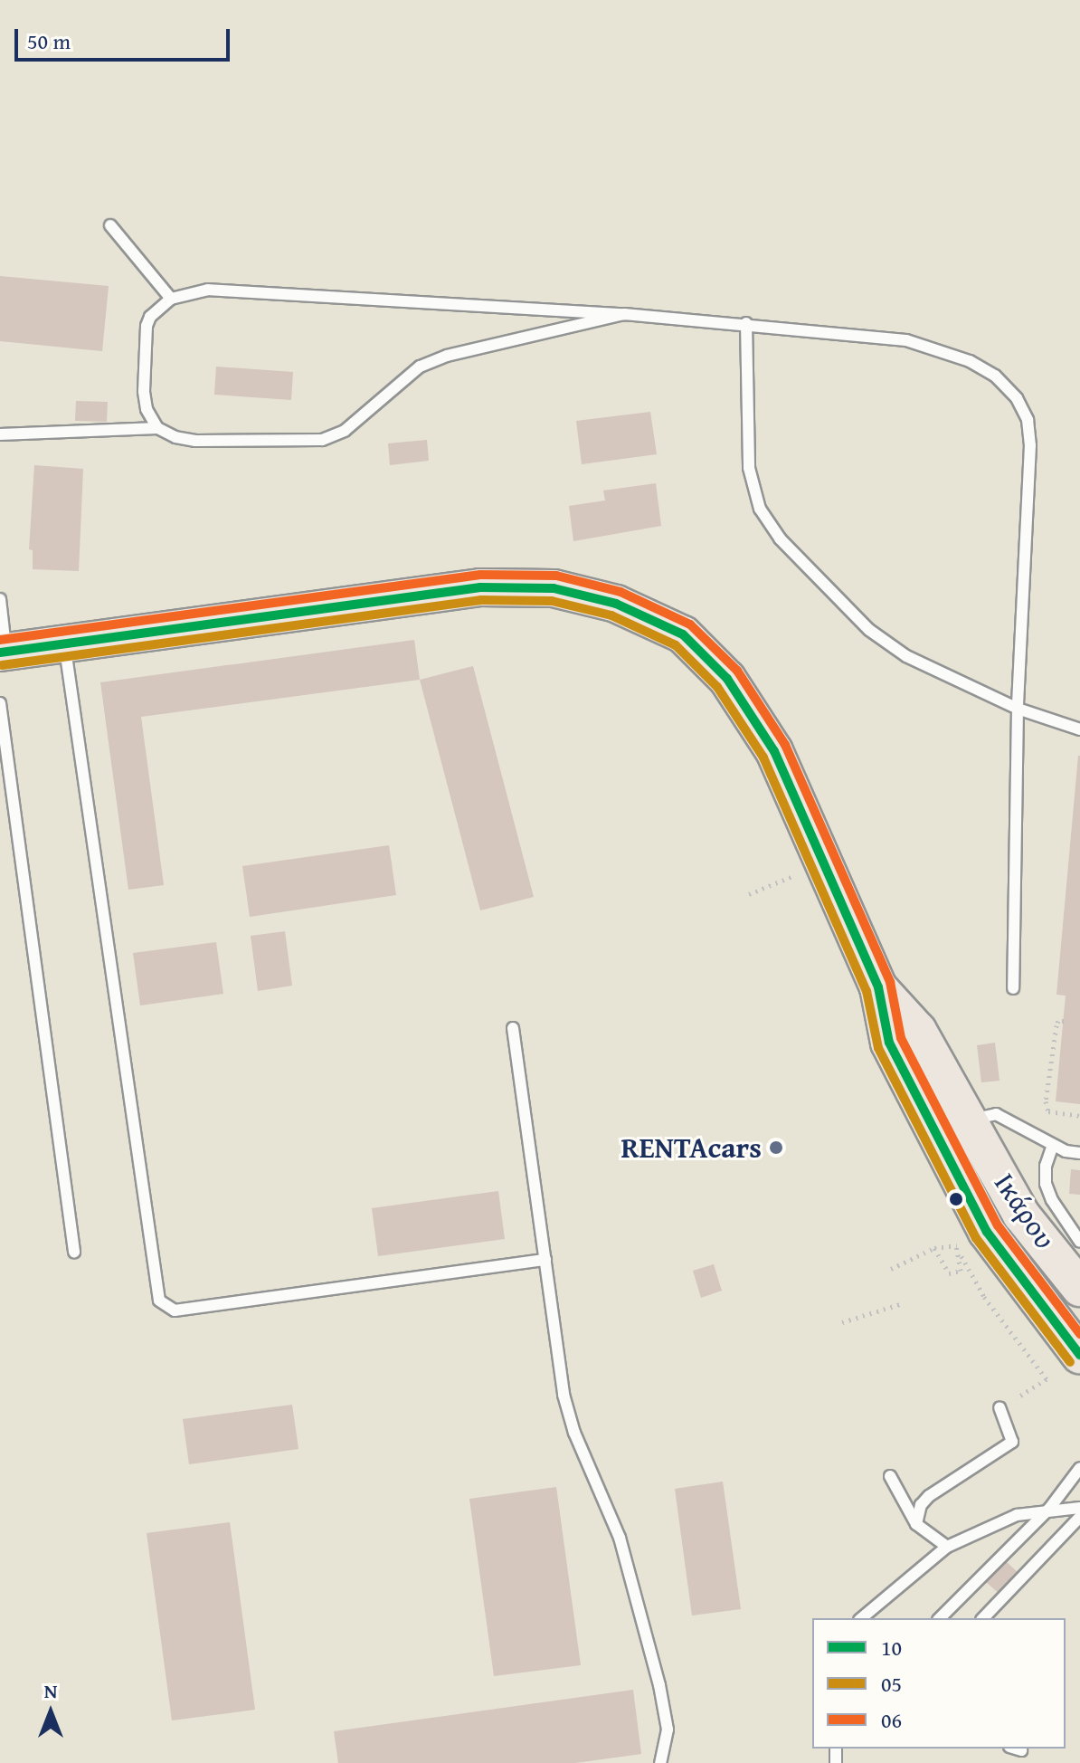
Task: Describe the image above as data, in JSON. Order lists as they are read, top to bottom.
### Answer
{
  "streets": {
    "main road": ["Ικάρου"]
  },
  "places": ["RENTAcars"],
  "lines": ["transit line 06", "transit line 10", "transit line 05"],
  "legend": ["10", "05", "06"],
  "scale_bar": "50 m",
  "north": "top"
}
